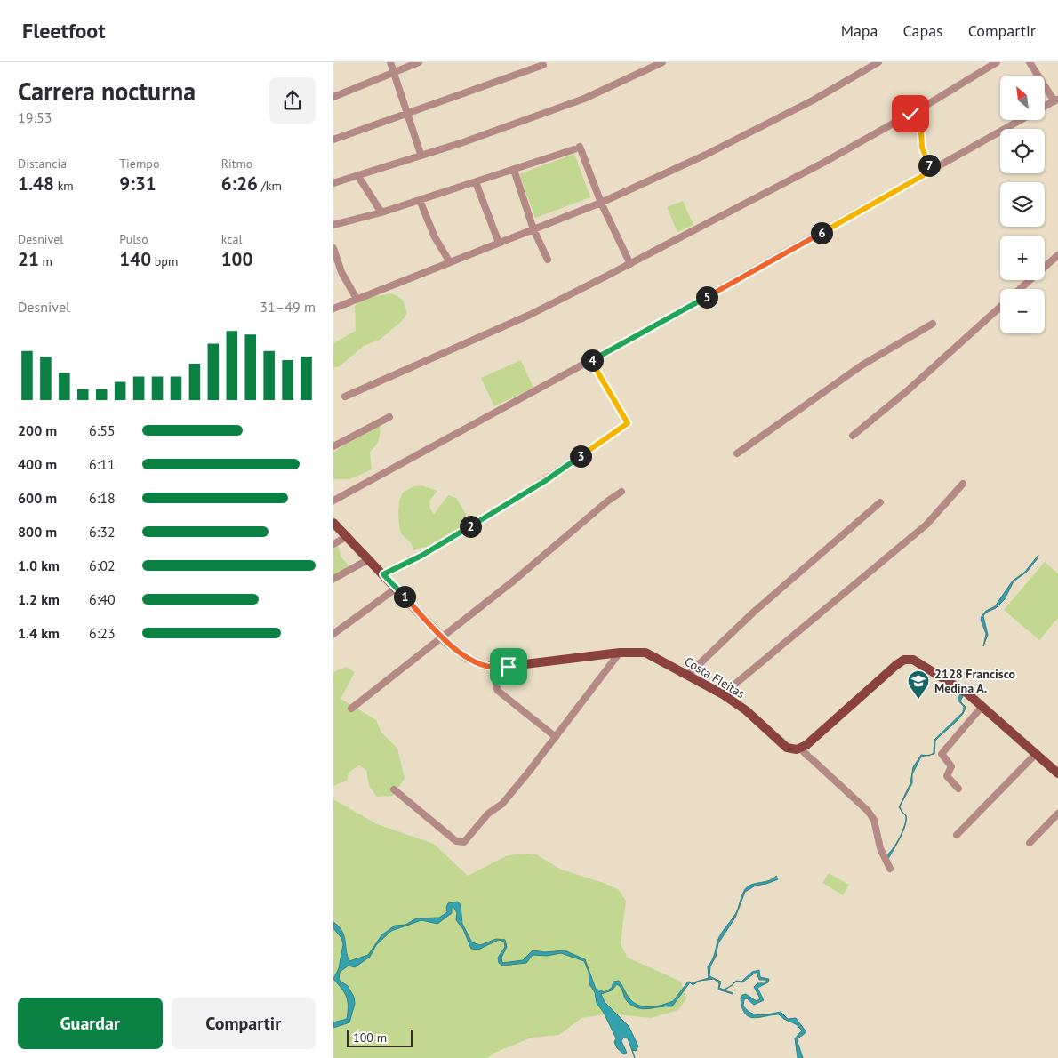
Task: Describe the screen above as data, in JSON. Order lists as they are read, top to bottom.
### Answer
{
  "streets": {
    "main road": ["Costa Fleitas"]
  },
  "places": {
    "school or university": ["2128 Francisco Medina A."]
  },
  "scale_bar": "100 m",
  "north": "top left",
  "page": {
    "header": "Fleetfoot",
    "nav": ["Mapa", "Capas", "Compartir"],
    "heading": ["Carrera nocturna", "19:53"],
    "map_buttons": ["+", "−"],
    "stats": [
      ["Distancia", "1.48 km"],
      ["Tiempo", "9:31"],
      ["Ritmo", "6:26 /km"],
      ["Desnivel", "21 m"],
      ["Pulso", "140 bpm"],
      ["kcal", "100"]
    ],
    "pins": [
      "7",
      "6",
      "5",
      "4",
      "3",
      "2",
      "1"
    ],
    "chart": ["Desnivel", "31–49 m"],
    "list": [
      {
        "name": "200 m",
        "note": "6:55"
      },
      {
        "name": "400 m",
        "note": "6:11"
      },
      {
        "name": "600 m",
        "note": "6:18"
      },
      {
        "name": "800 m",
        "note": "6:32"
      },
      {
        "name": "1.0 km",
        "note": "6:02"
      },
      {
        "name": "1.2 km",
        "note": "6:40"
      },
      {
        "name": "1.4 km",
        "note": "6:23"
      }
    ],
    "buttons": ["Guardar", "Compartir"],
    "scale": "100 m"
  }
}
